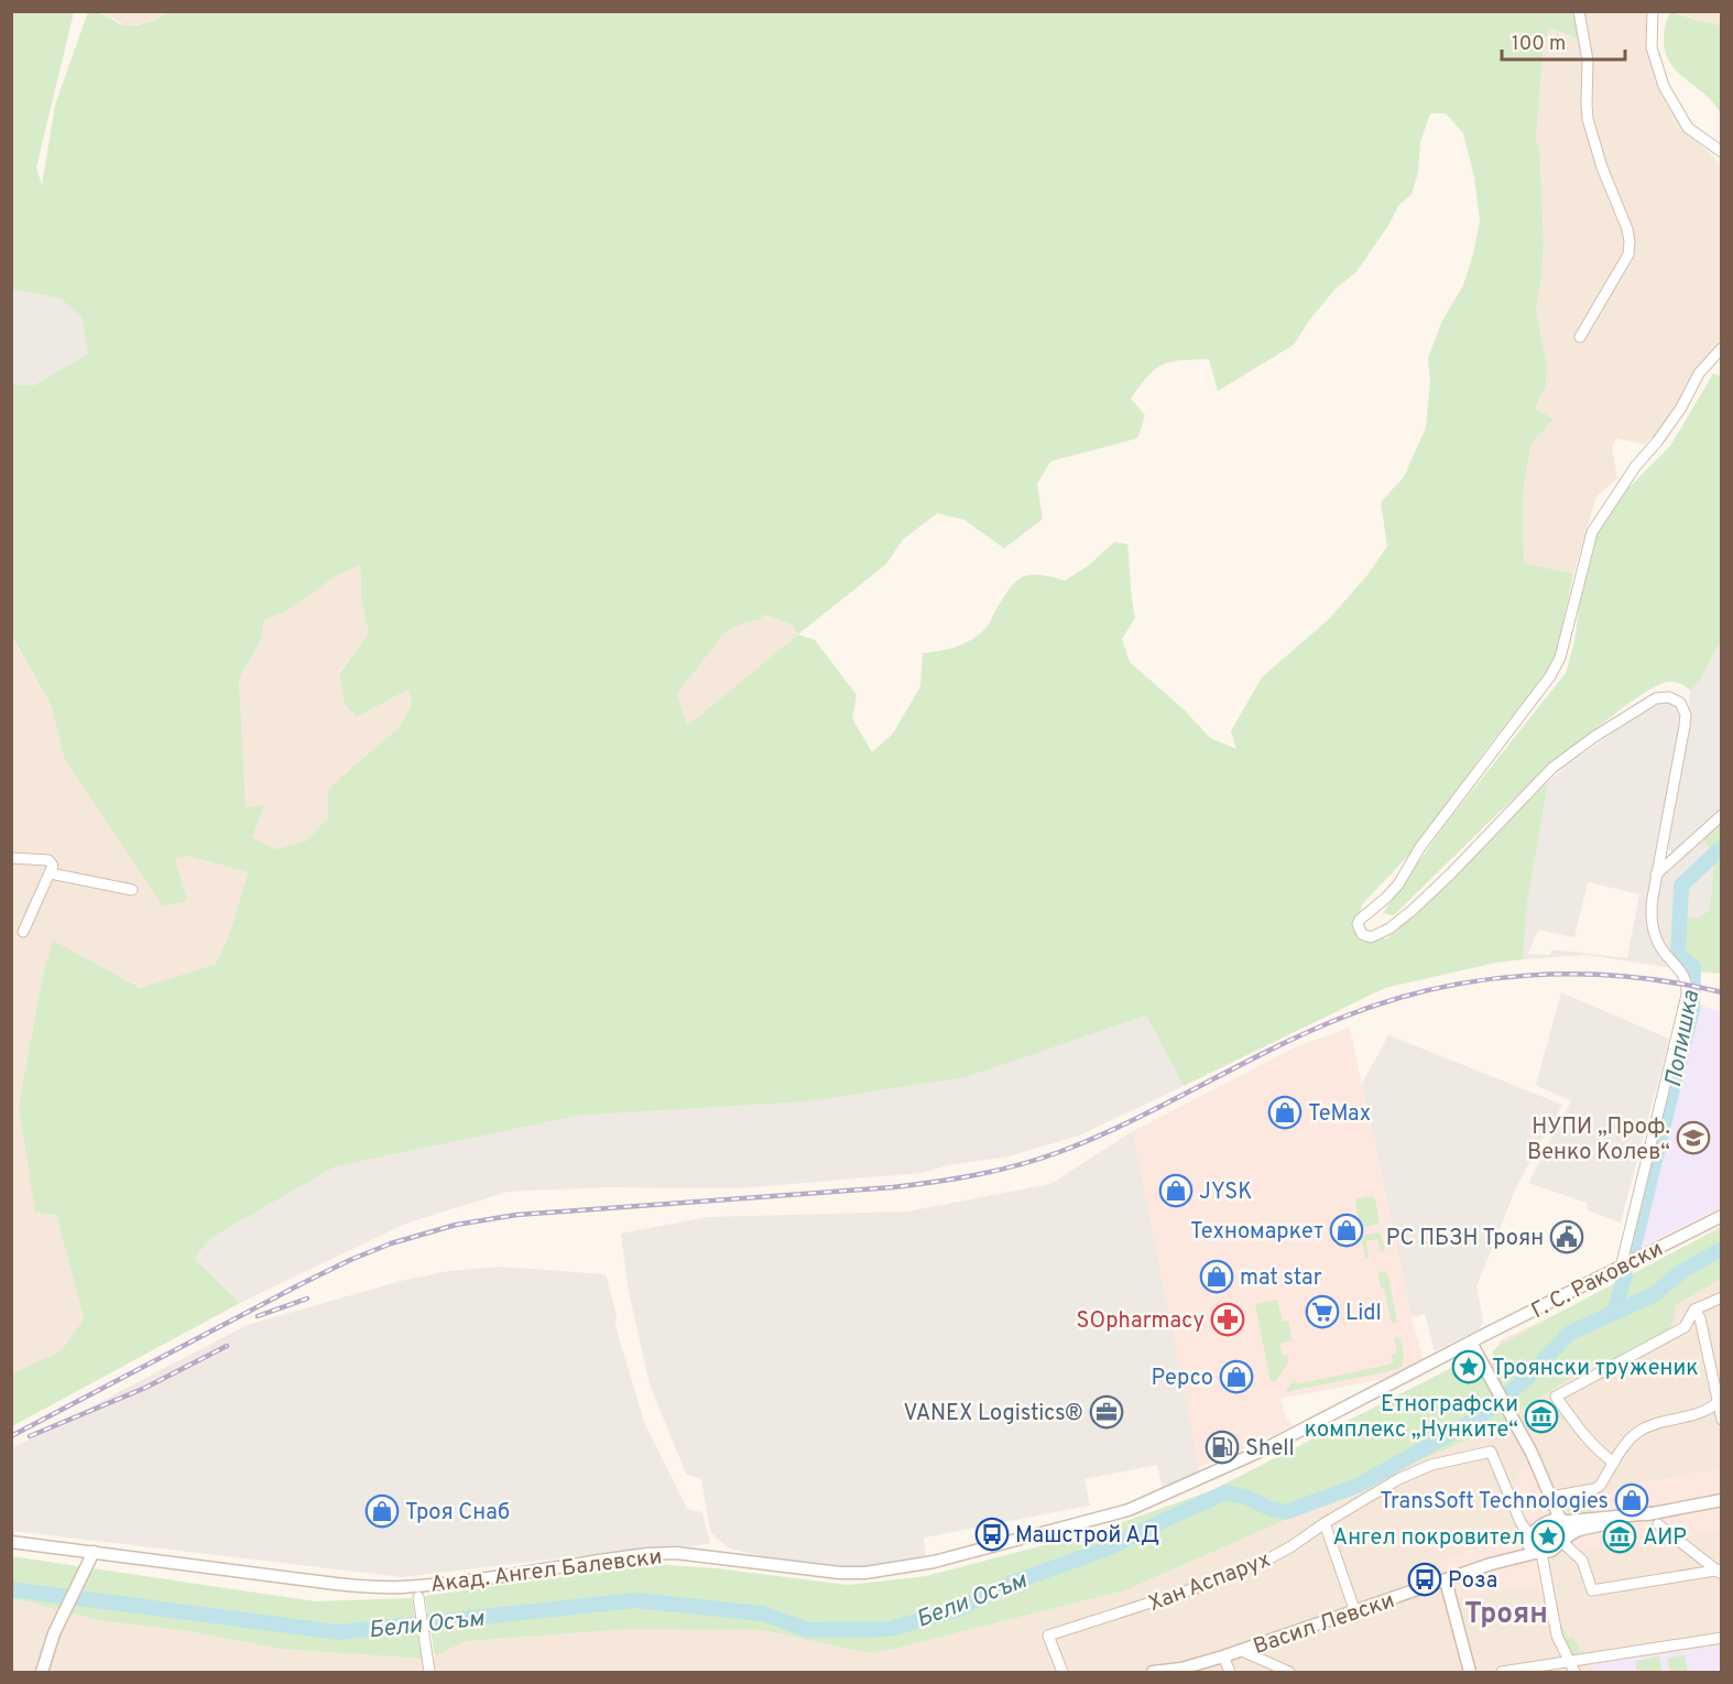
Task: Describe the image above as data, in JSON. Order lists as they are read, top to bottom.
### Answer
{
  "streets": {
    "street": [
      "Г. С. Раковски",
      "Акад. Ангел Балевски",
      "Хан Аспарух",
      "Васил Левски"
    ]
  },
  "crossings": [
    ["Г. С. Раковски", "Акад. Ангел Балевски"],
    ["Хан Аспарух", "Васил Левски"]
  ],
  "districts": ["Троян"],
  "water": ["Попишка", "Бели Осъм"],
  "places": {
    "shop": [
      "ТеМах",
      "JYSK",
      "Техномаркет",
      "mat star",
      "Pepco",
      "TransSoft Technologies",
      "Троя Снаб"
    ],
    "school or university": ["НУПИ „Проф. Венко Колев“"],
    "public building": ["РС ПБЗН Троян"],
    "supermarket": ["Lidl"],
    "pharmacy": ["SOpharmacy"],
    "place": ["Троянски труженик", "Ангел покровител"],
    "office": ["VANEX Logistics®"],
    "museum": ["Етнографски комплекс „Нунките“", "АИР"],
    "fuel station": ["Shell"],
    "bus stop": ["Машстрой АД", "Роза"]
  },
  "scale_bar": "100 m"
}
